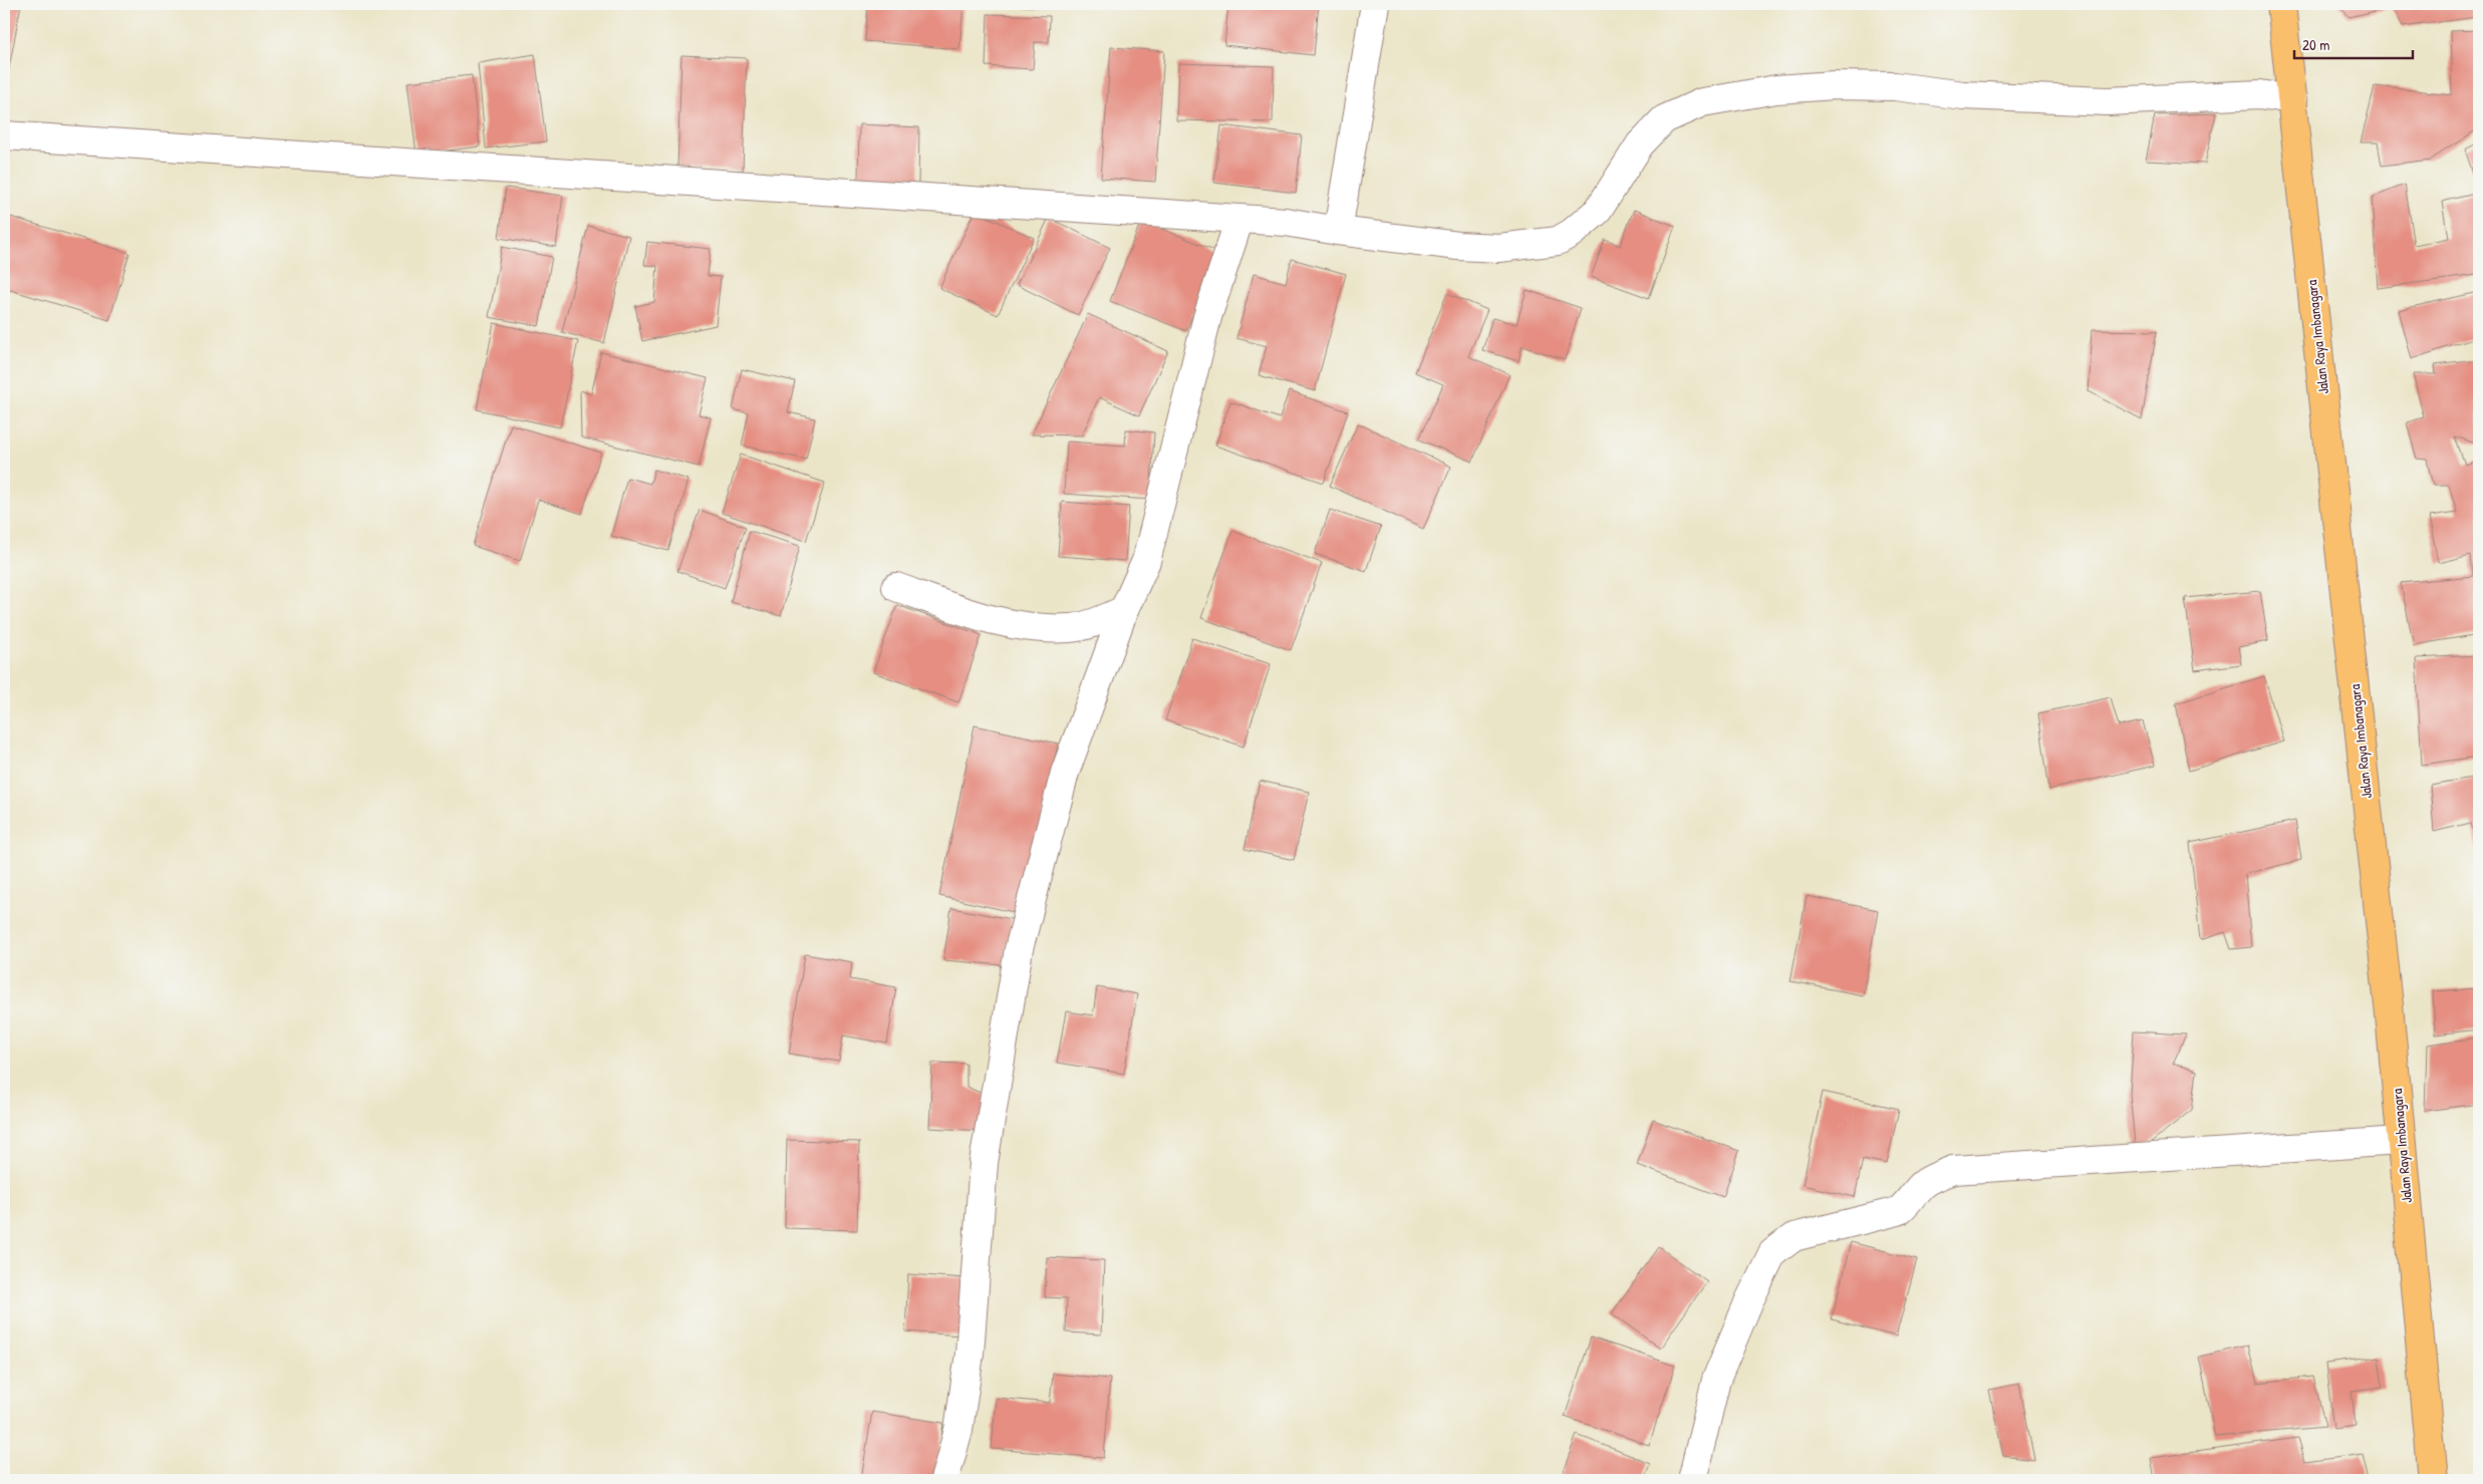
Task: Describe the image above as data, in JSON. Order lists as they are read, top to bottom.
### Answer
{
  "streets": {
    "highway": ["Jalan Raya Imbanagara"]
  },
  "scale_bar": "20 m"
}
